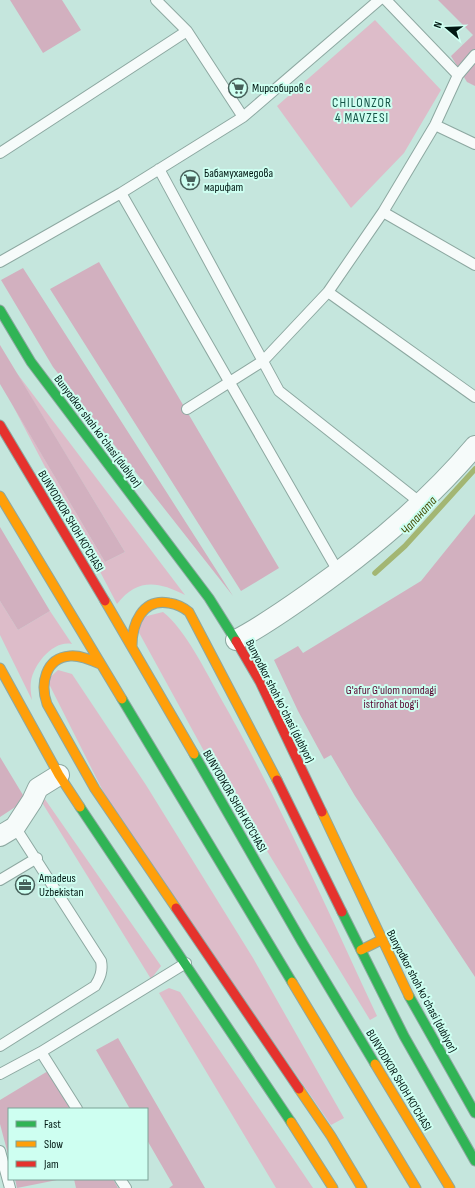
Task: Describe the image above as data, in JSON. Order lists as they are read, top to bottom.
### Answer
{
  "streets": {
    "main road": ["Bunyodkor shoh koʻchasi (dublyor)", "BUNYODKOR SHOH KO'CHASI"]
  },
  "districts": ["CHILONZOR 4 MAVZESI"],
  "water": ["Чапаната"],
  "parks": ["G'afur G'ulom nomdagi istirohat bog'i"],
  "places": {
    "supermarket": ["Мирсобиров с", "Бабамухамедова марифат"],
    "office": ["Amadeus Uzbekistan"]
  },
  "legend": ["Fast", "Slow", "Jam"],
  "north": "left"
}
